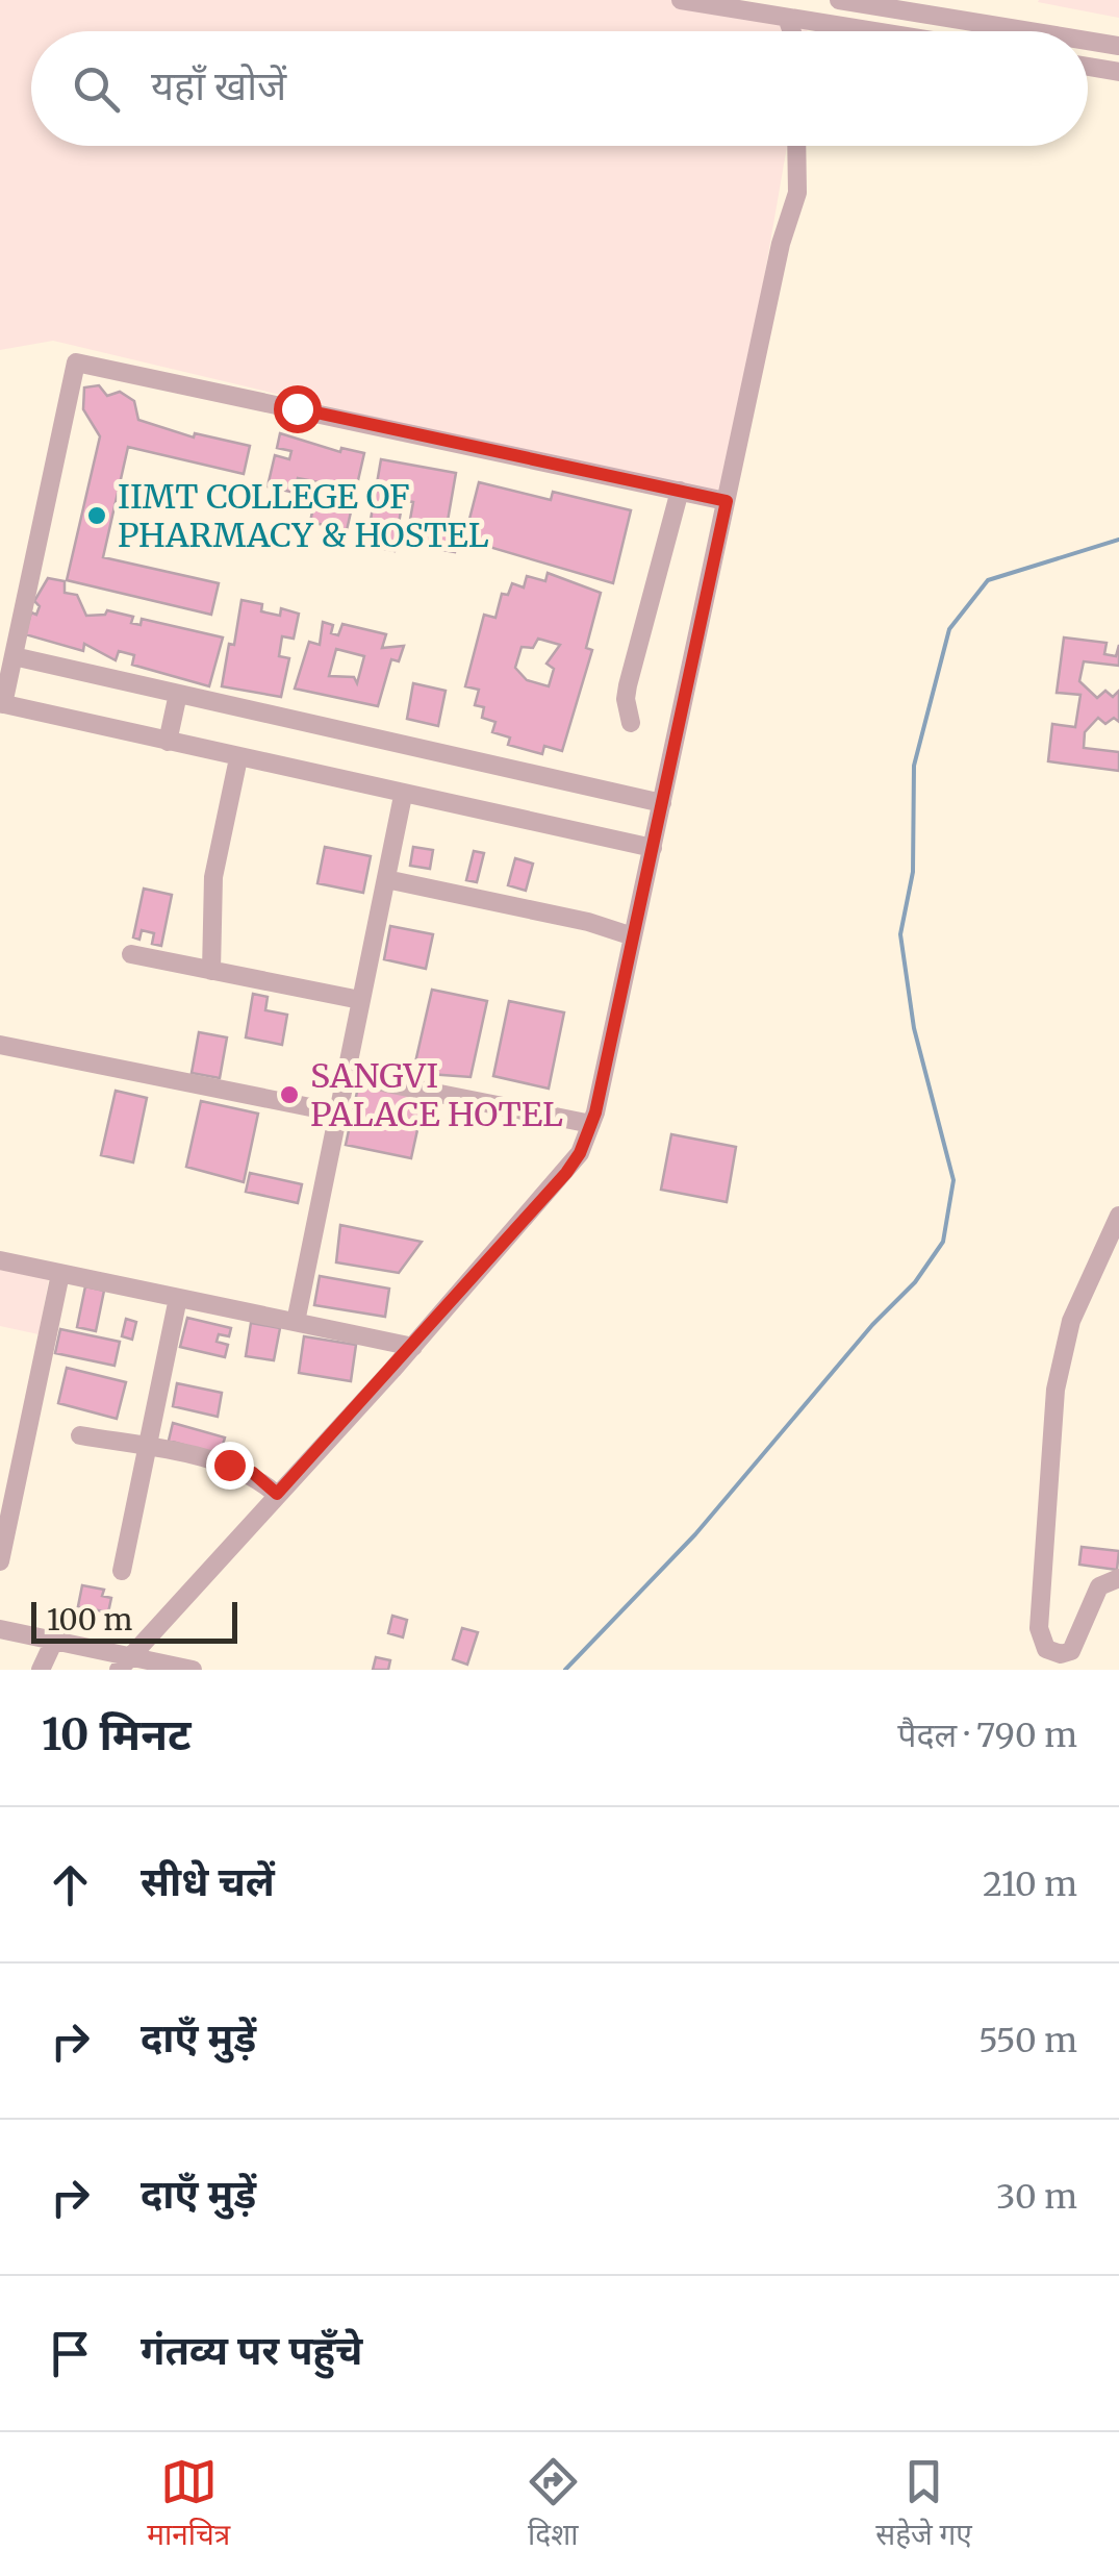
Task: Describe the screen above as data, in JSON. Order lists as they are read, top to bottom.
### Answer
{
  "places": ["IIMT COLLEGE OF PHARMACY & HOSTEL", "SANGVI PALACE HOTEL"],
  "scale_bar": "100 m",
  "page": {
    "search": "यहाँ खोजें",
    "scale": "100 m",
    "heading": ["10 मिनट", "पैदल · 790 m"],
    "list": [
      ["सीधे चलें", "210 m"],
      ["दाएँ मुड़ें", "550 m"],
      ["दाएँ मुड़ें", "30 m"],
      "गंतव्य पर पहुँचे"
    ],
    "nav": ["मानचित्र", "दिशा", "सहेजे गए"]
  }
}
